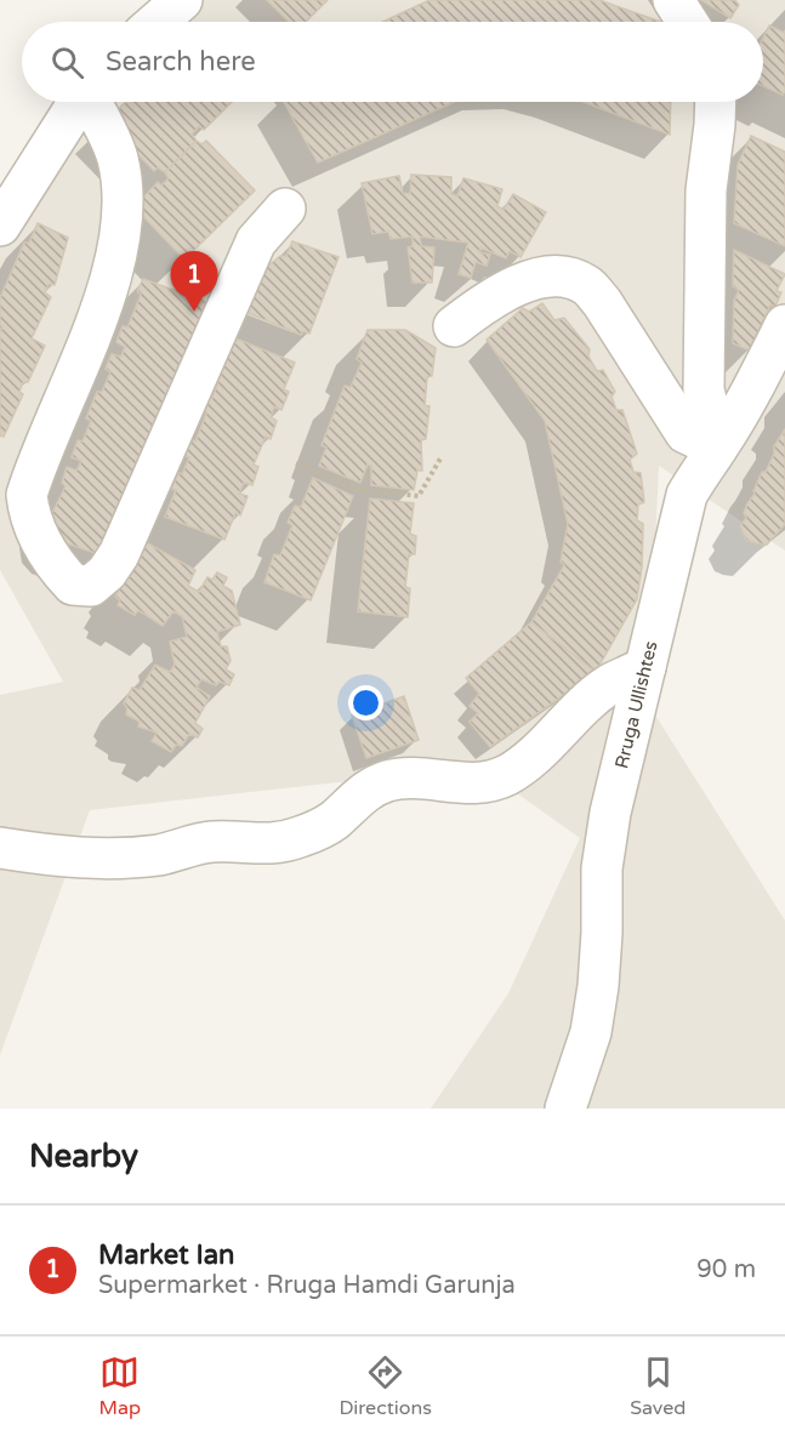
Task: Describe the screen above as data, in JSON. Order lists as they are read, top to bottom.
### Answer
{
  "streets": {
    "street": ["Rruga Ullishtes"]
  },
  "page": {
    "search": "Search here",
    "pins": "1",
    "heading": "Nearby",
    "list": [
      {
        "mark": "1",
        "name": "Market Ian",
        "note": "Supermarket · Rruga Hamdi Garunja",
        "value": "90 m"
      }
    ],
    "nav": ["Map", "Directions", "Saved"]
  }
}
